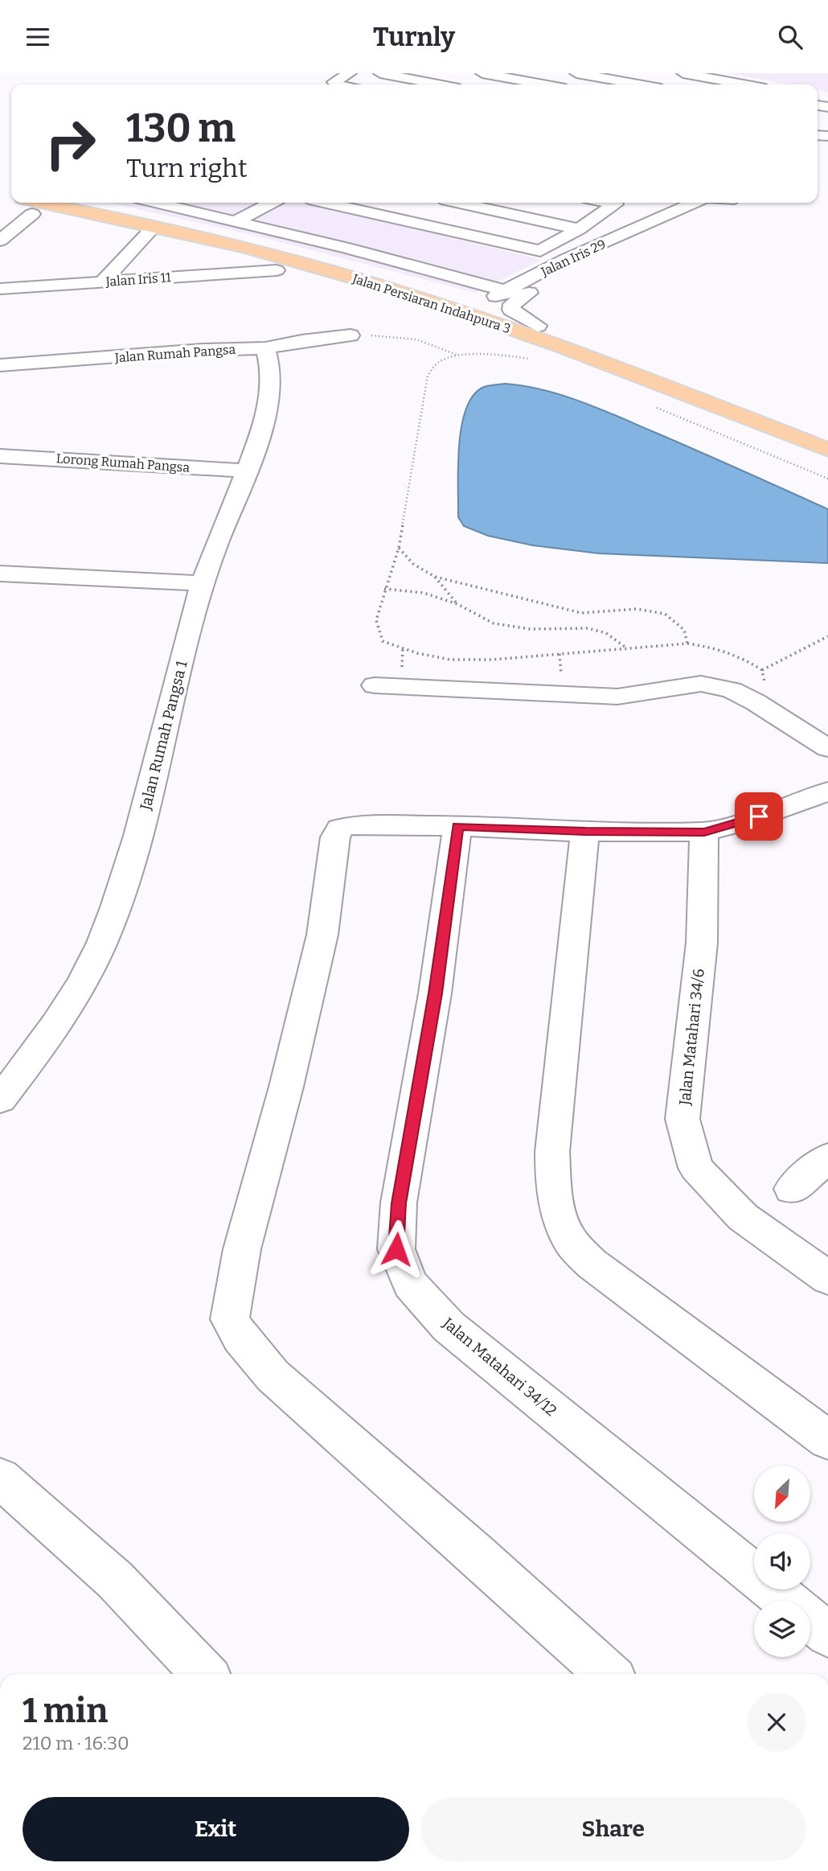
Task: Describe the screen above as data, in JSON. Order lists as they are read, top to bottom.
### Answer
{
  "streets": {
    "main road": ["Jalan Persiaran Indahpura 3"],
    "street": [
      "Jalan Iris 29",
      "Jalan Iris 11",
      "Jalan Rumah Pangsa",
      "Lorong Rumah Pangsa",
      "Jalan Rumah Pangsa 1",
      "Jalan Matahari 34/6",
      "Jalan Matahari 34/12"
    ]
  },
  "crossings": [
    ["Jalan Iris 29", "Jalan Persiaran Indahpura 3"],
    ["Jalan Rumah Pangsa", "Jalan Rumah Pangsa 1"],
    ["Lorong Rumah Pangsa", "Jalan Rumah Pangsa 1"]
  ],
  "north": "bottom left",
  "page": {
    "header": "Turnly",
    "turn": ["130 m", "Turn right"],
    "heading": ["1 min", "210 m · 16:30"],
    "buttons": ["Exit", "Share"]
  }
}
